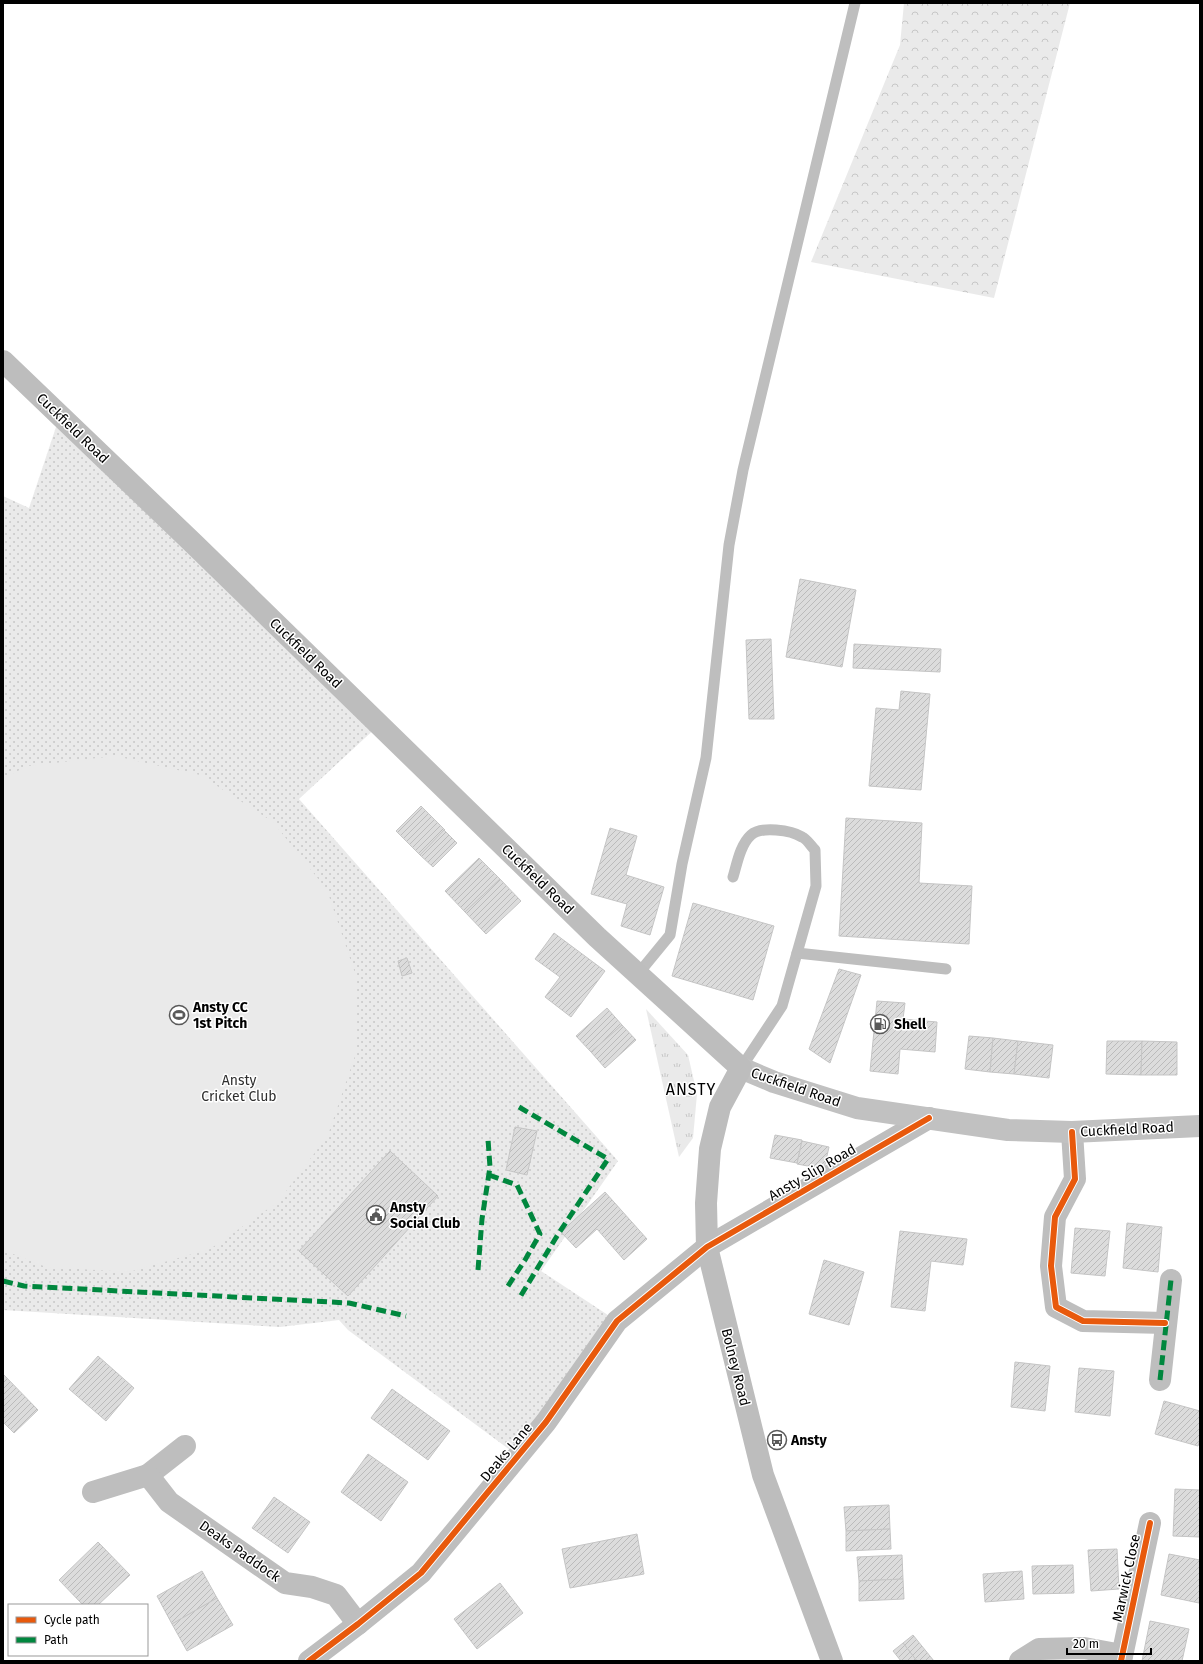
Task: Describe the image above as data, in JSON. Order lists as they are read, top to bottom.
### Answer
{
  "streets": {
    "highway": ["Cuckfield Road", "Bolney Road"],
    "street": [
      "Ansty Slip Road",
      "Deaks Lane",
      "Deaks Paddock",
      "Marwick Close"
    ]
  },
  "crossings": [
    ["Cuckfield Road", "Ansty Slip Road"],
    ["Cuckfield Road", "Bolney Road"],
    ["Ansty Slip Road", "Bolney Road"],
    ["Ansty Slip Road", "Deaks Lane"],
    ["Bolney Road", "Deaks Lane"],
    ["Deaks Lane", "Deaks Paddock"]
  ],
  "districts": ["ANSTY"],
  "parks": ["Ansty Cricket Club"],
  "places": {
    "sports": ["Ansty CC 1st Pitch"],
    "fuel station": ["Shell"],
    "public building": ["Ansty Social Club"],
    "bus stop": ["Ansty"]
  },
  "legend": ["Cycle path", "Path"],
  "scale_bar": "20 m"
}
